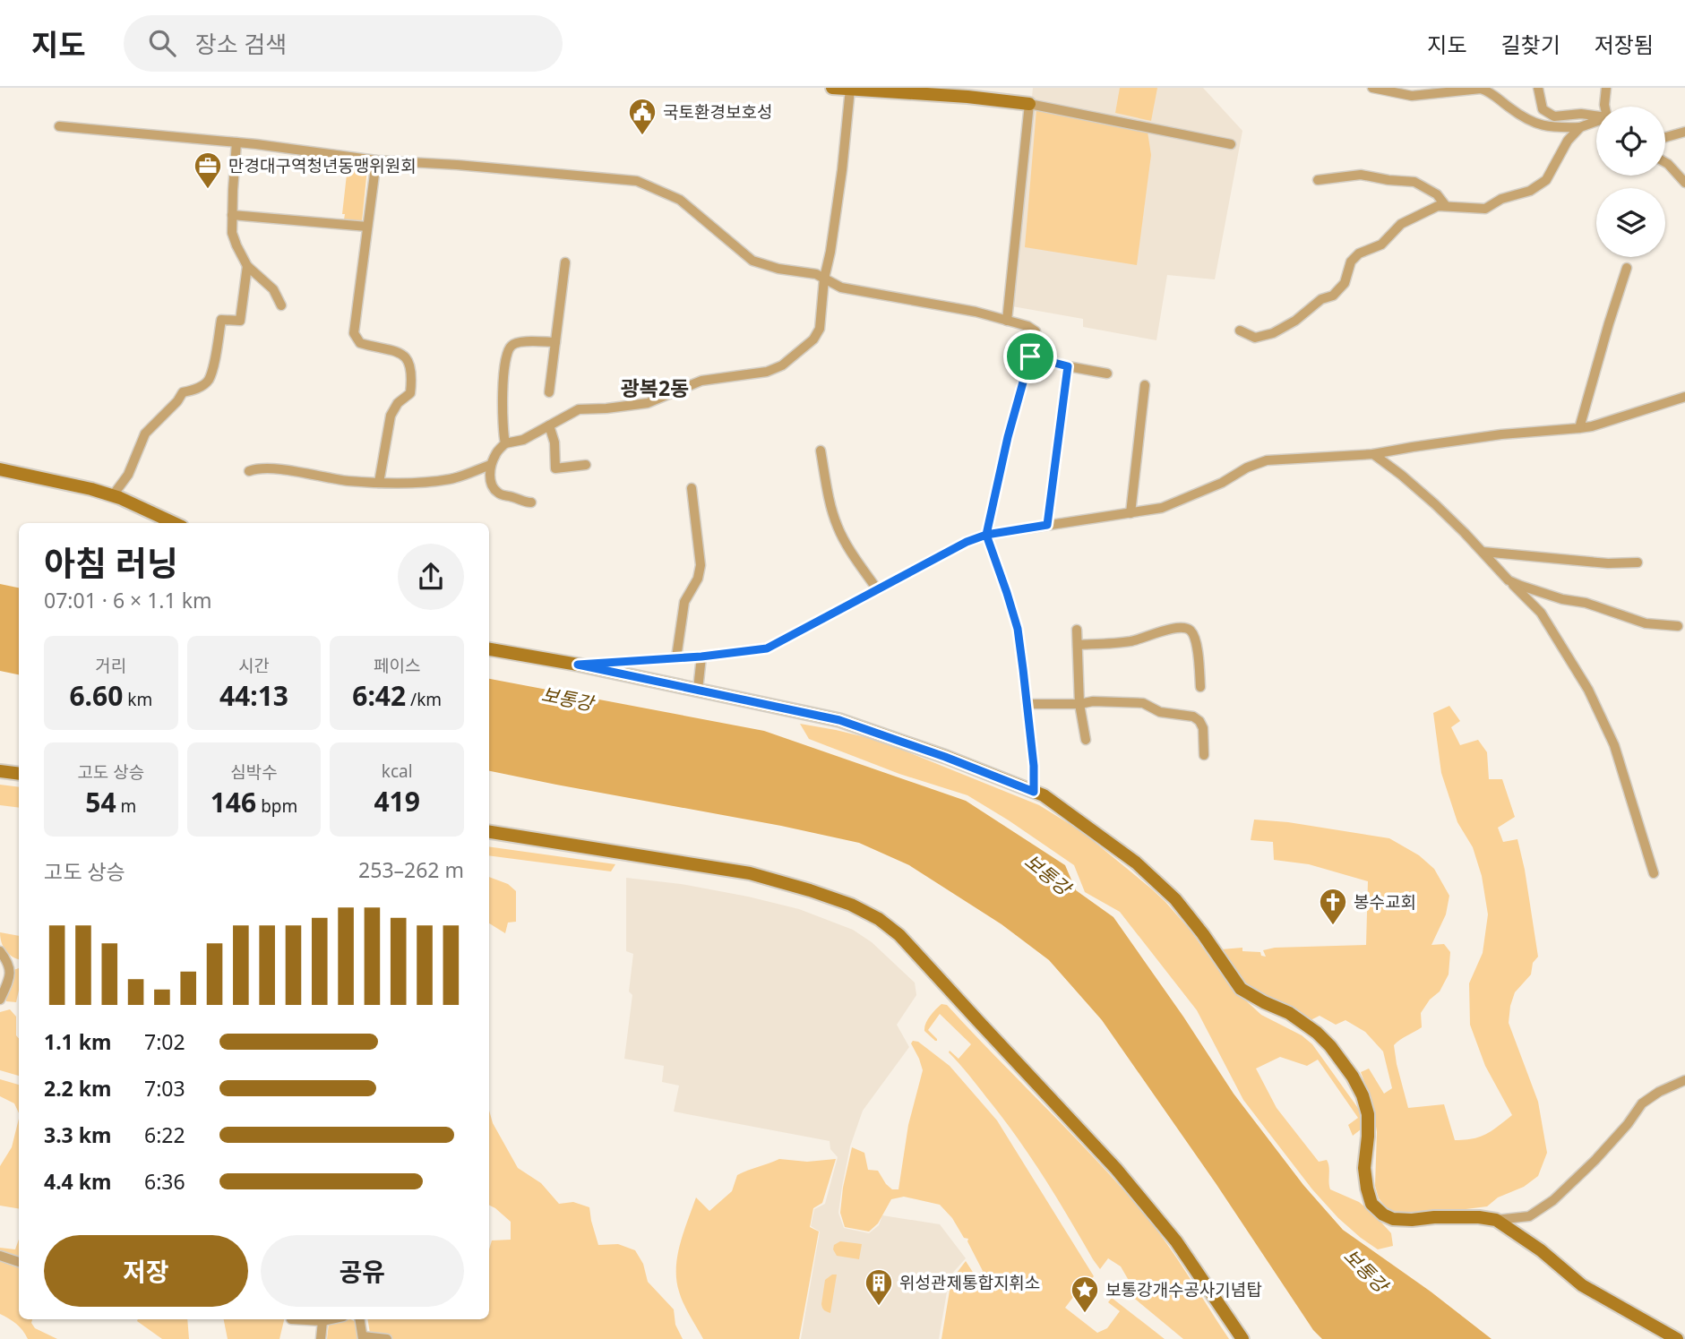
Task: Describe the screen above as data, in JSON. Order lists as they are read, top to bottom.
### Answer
{
  "districts": ["광복2동"],
  "water": ["보통강"],
  "places": {
    "public building": ["국토환경보호성"],
    "office": ["만경대구역청년동맹위원회"],
    "church": ["봉수교회"],
    "building": ["위성관제통합지휘소"],
    "place": ["보통강개수공사기념탑"]
  },
  "page": {
    "header": "지도",
    "search": "장소 검색",
    "nav": ["지도", "길찾기", "저장됨"],
    "heading": ["아침 러닝", "07:01 · 6 × 1.1 km"],
    "stats": [
      ["거리", "6.60 km"],
      ["시간", "44:13"],
      ["페이스", "6:42 /km"],
      ["고도 상승", "54 m"],
      ["심박수", "146 bpm"],
      ["kcal", "419"]
    ],
    "chart": ["고도 상승", "253–262 m"],
    "list": [
      {
        "name": "1.1 km",
        "note": "7:02"
      },
      {
        "name": "2.2 km",
        "note": "7:03"
      },
      {
        "name": "3.3 km",
        "note": "6:22"
      },
      {
        "name": "4.4 km",
        "note": "6:36"
      }
    ],
    "buttons": ["저장", "공유"]
  }
}
